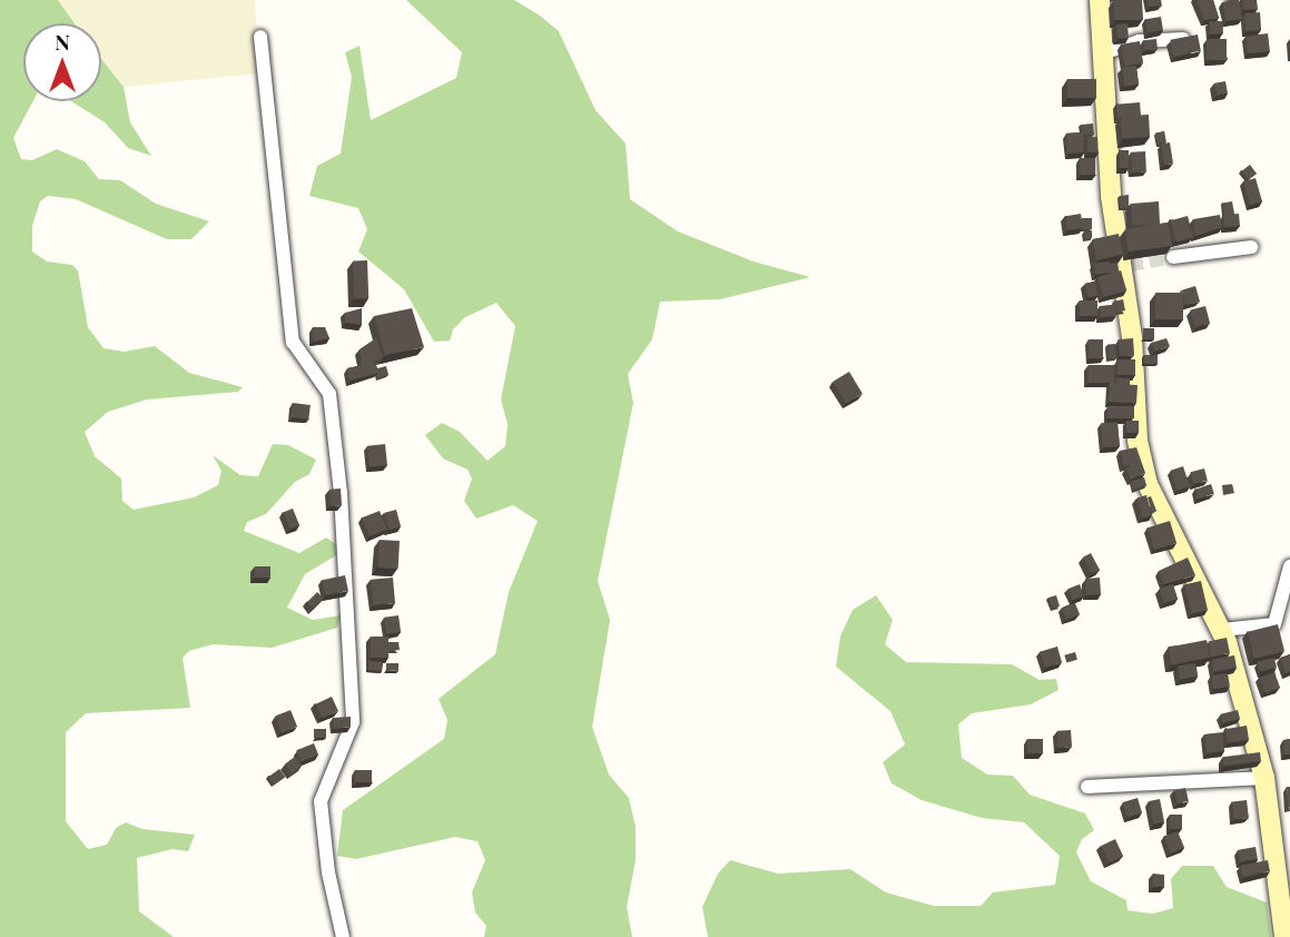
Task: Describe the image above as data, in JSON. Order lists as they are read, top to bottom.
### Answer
{
  "north": "top"
}
